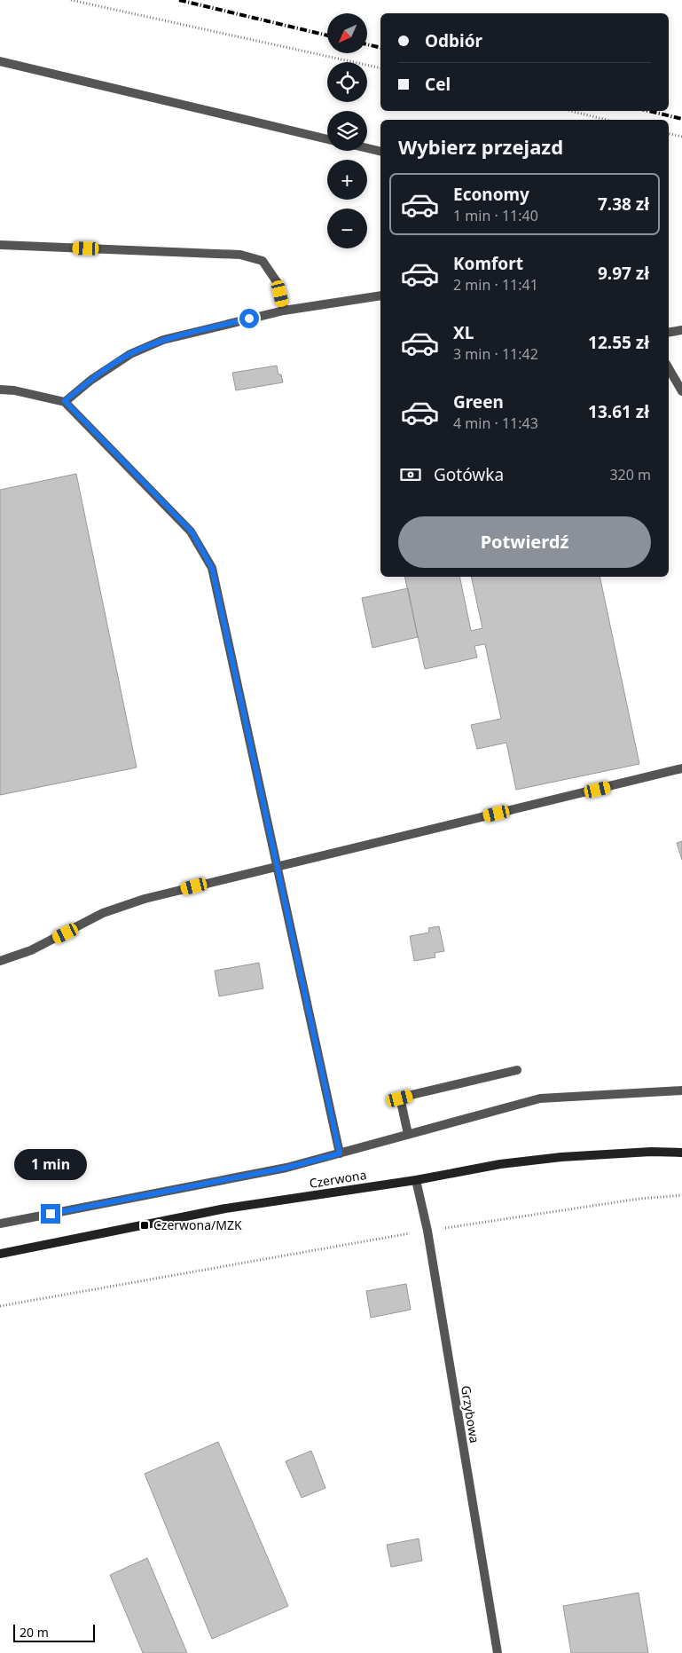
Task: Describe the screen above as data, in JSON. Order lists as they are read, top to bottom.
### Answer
{
  "streets": {
    "main road": ["Czerwona"],
    "street": ["Grzybowa"]
  },
  "crossings": [
    ["Czerwona", "Grzybowa"]
  ],
  "places": {
    "transit": ["Czerwona/MZK"]
  },
  "scale_bar": "20 m",
  "north": "bottom left",
  "page": {
    "map_buttons": ["+", "−"],
    "banner": ["Odbiór", "Cel"],
    "heading": "Wybierz przejazd",
    "list": [
      {
        "name": "Economy",
        "note": "1 min · 11:40",
        "value": "7.38 zł"
      },
      {
        "name": "Komfort",
        "note": "2 min · 11:41",
        "value": "9.97 zł"
      },
      {
        "name": "XL",
        "note": "3 min · 11:42",
        "value": "12.55 zł"
      },
      {
        "name": "Green",
        "note": "4 min · 11:43",
        "value": "13.61 zł"
      }
    ],
    "pay": ["Gotówka", "320 m"],
    "buttons": "Potwierdź",
    "bubble": "1 min",
    "scale": "20 m"
  }
}
